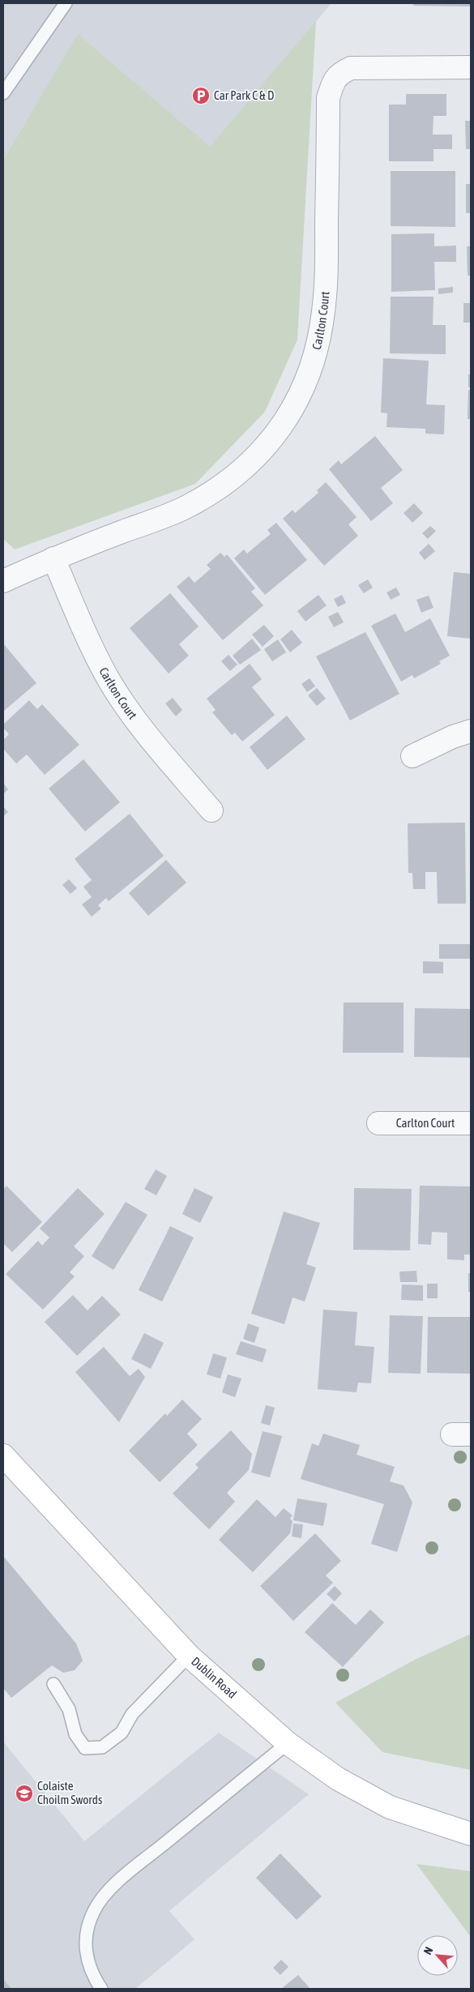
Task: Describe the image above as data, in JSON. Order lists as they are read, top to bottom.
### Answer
{
  "streets": {
    "main road": ["Dublin Road"],
    "street": ["Carlton Court"]
  },
  "places": {
    "parking": ["Car Park C & D"],
    "school or university": ["Colaiste Choilm Swords"]
  },
  "north": "top left"
}
